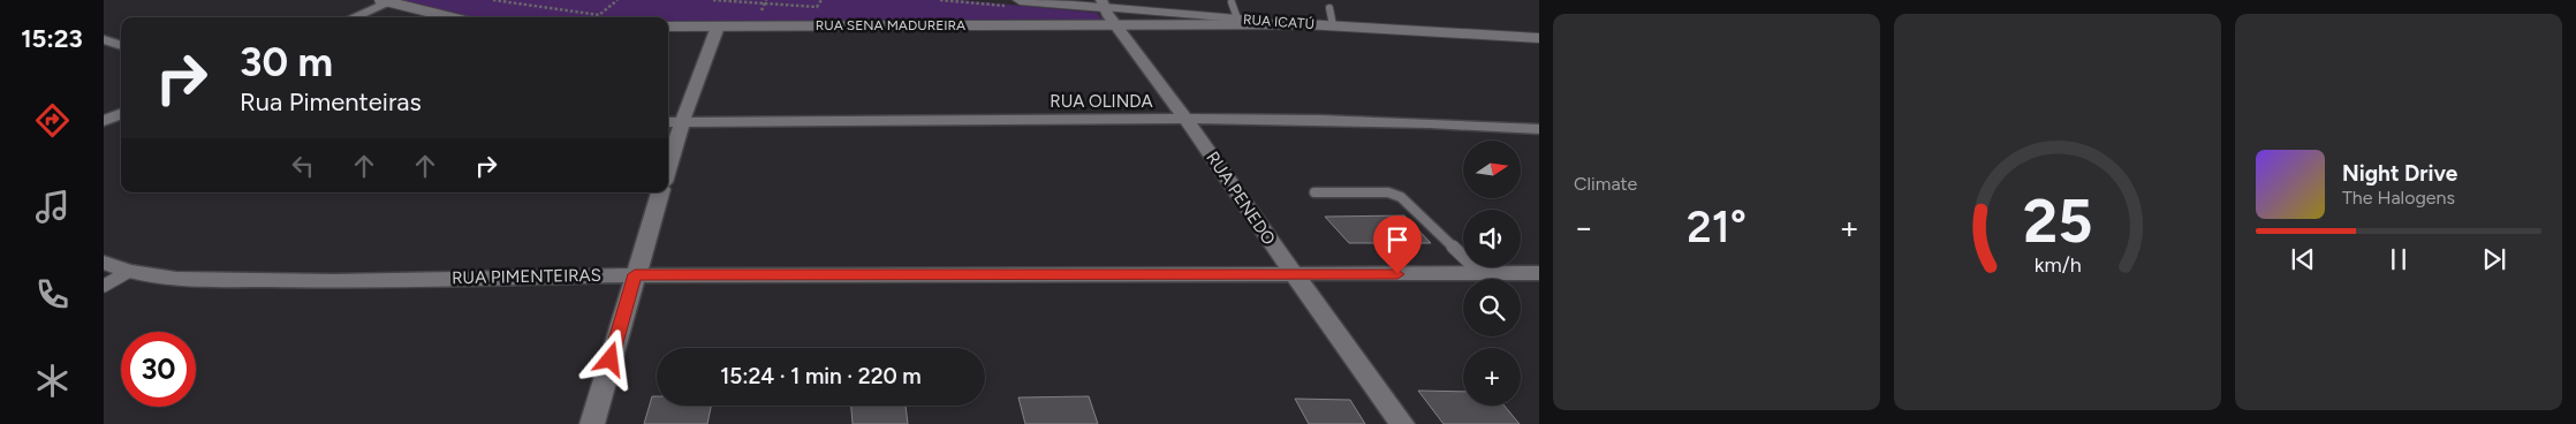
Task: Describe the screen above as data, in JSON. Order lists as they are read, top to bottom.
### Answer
{
  "streets": {
    "street": [
      "RUA ICATÚ",
      "RUA SENA MADUREIRA",
      "RUA OLINDA",
      "RUA PENEDO",
      "RUA PIMENTEIRAS"
    ]
  },
  "crossings": [
    ["RUA ICATÚ", "RUA SENA MADUREIRA"],
    ["RUA ICATÚ", "RUA PENEDO"],
    ["RUA SENA MADUREIRA", "RUA PENEDO"],
    ["RUA OLINDA", "RUA PENEDO"],
    ["RUA PENEDO", "RUA PIMENTEIRAS"]
  ],
  "north": "right",
  "page": {
    "tabs": "15:23",
    "tile": "Climate",
    "turn": ["30 m", "Rua Pimenteiras"],
    "map_buttons": "+",
    "song": ["Night Drive", "The Halogens"],
    "heat": ["−", "21°", "+"],
    "limit": "30",
    "trip": "15:24 · 1 min · 220 m",
    "gauge": ["25", "km/h"]
  }
}
